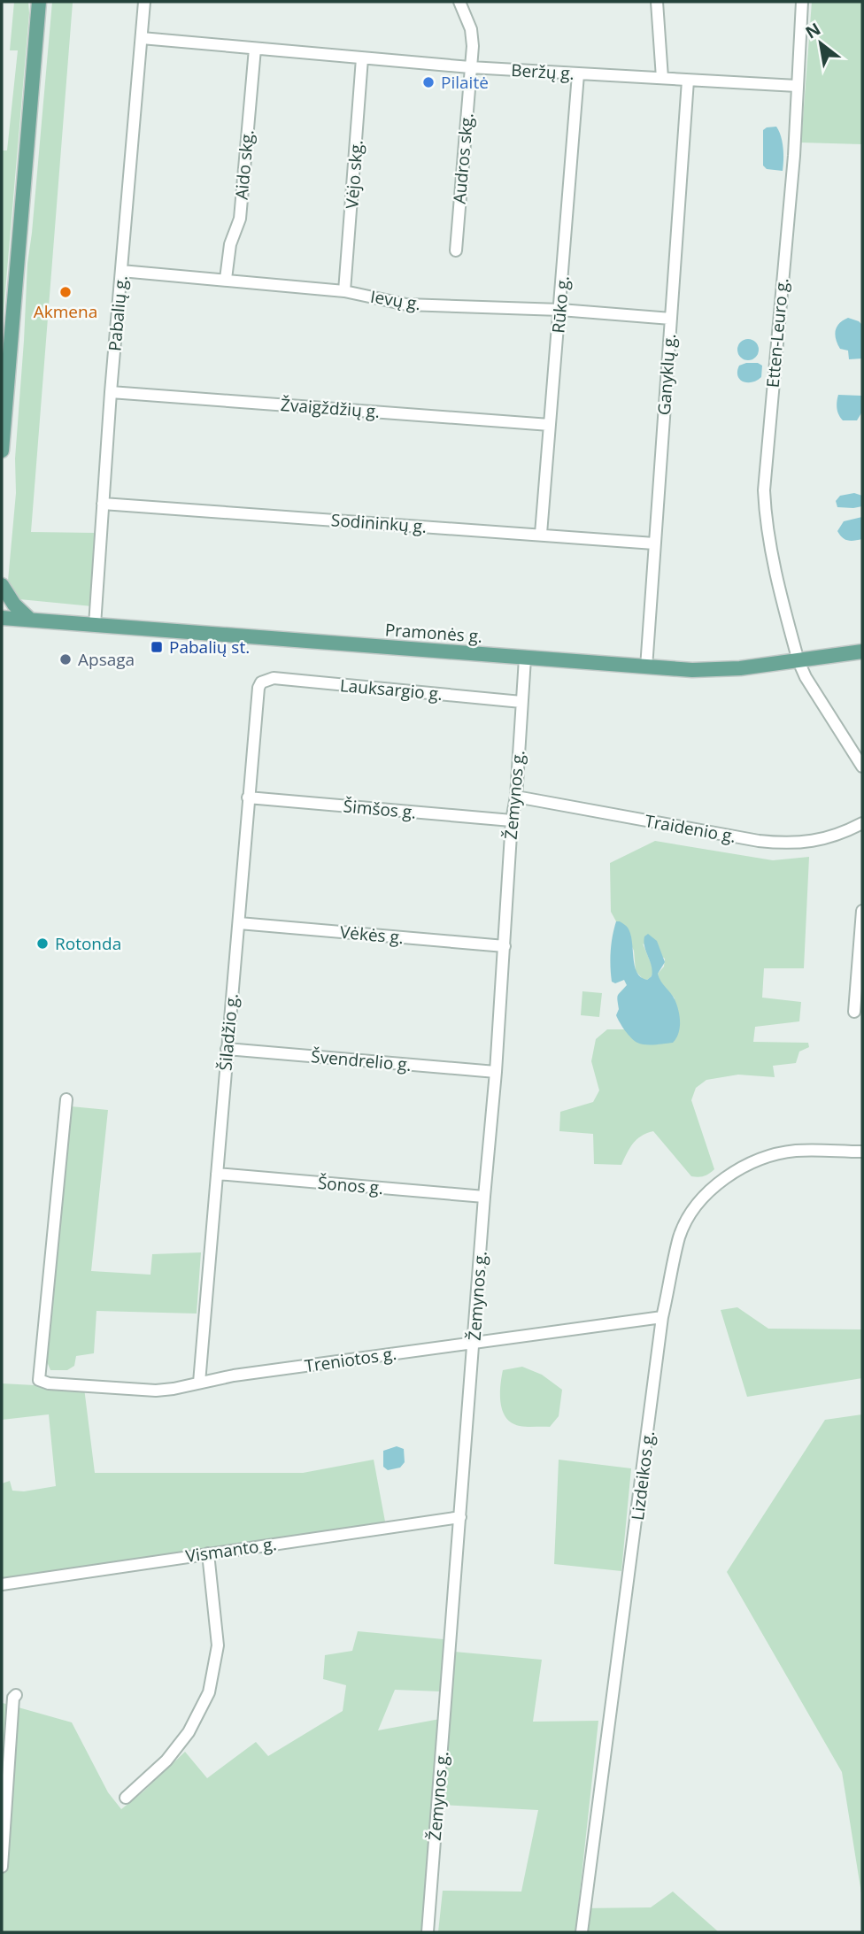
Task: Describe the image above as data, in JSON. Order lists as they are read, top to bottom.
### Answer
{
  "streets": {
    "main road": ["Pramonės g."],
    "street": [
      "Beržų g.",
      "Audros skg.",
      "Aido skg.",
      "Vėjo skg.",
      "Ievų g.",
      "Rūko g.",
      "Pabalių g.",
      "Etten-Leuro g.",
      "Ganyklų g.",
      "Žvaigždžių g.",
      "Sodininkų g.",
      "Lauksargio g.",
      "Žemynos g.",
      "Šimšos g.",
      "Traidenio g.",
      "Vėkės g.",
      "Šiladžio g.",
      "Švendrelio g.",
      "Šonos g.",
      "Treniotos g.",
      "Lizdeikos g.",
      "Vismanto g."
    ]
  },
  "crossings": [
    ["Beržų g.", "Audros skg."],
    ["Beržų g.", "Aido skg."],
    ["Beržų g.", "Vėjo skg."],
    ["Beržų g.", "Rūko g."],
    ["Beržų g.", "Pabalių g."],
    ["Beržų g.", "Etten-Leuro g."],
    ["Beržų g.", "Ganyklų g."],
    ["Aido skg.", "Ievų g."],
    ["Vėjo skg.", "Ievų g."],
    ["Ievų g.", "Rūko g."],
    ["Ievų g.", "Pabalių g."],
    ["Ievų g.", "Ganyklų g."],
    ["Rūko g.", "Žvaigždžių g."],
    ["Rūko g.", "Sodininkų g."],
    ["Pabalių g.", "Žvaigždžių g."],
    ["Pabalių g.", "Sodininkų g."],
    ["Pabalių g.", "Pramonės g."],
    ["Etten-Leuro g.", "Pramonės g."],
    ["Ganyklų g.", "Sodininkų g."],
    ["Ganyklų g.", "Pramonės g."],
    ["Pramonės g.", "Žemynos g."],
    ["Lauksargio g.", "Žemynos g."],
    ["Lauksargio g.", "Šiladžio g."],
    ["Žemynos g.", "Šimšos g."],
    ["Žemynos g.", "Traidenio g."],
    ["Žemynos g.", "Vėkės g."],
    ["Žemynos g.", "Švendrelio g."],
    ["Žemynos g.", "Šonos g."],
    ["Žemynos g.", "Treniotos g."],
    ["Žemynos g.", "Vismanto g."],
    ["Šimšos g.", "Šiladžio g."],
    ["Vėkės g.", "Šiladžio g."],
    ["Šiladžio g.", "Švendrelio g."],
    ["Šiladžio g.", "Šonos g."],
    ["Šiladžio g.", "Treniotos g."],
    ["Treniotos g.", "Lizdeikos g."]
  ],
  "places": {
    "other": [
      "Pilaitė",
      "Akmena",
      "Apsaga",
      "Rotonda"
    ],
    "transit": ["Pabalių st."]
  },
  "north": "top left"
}
